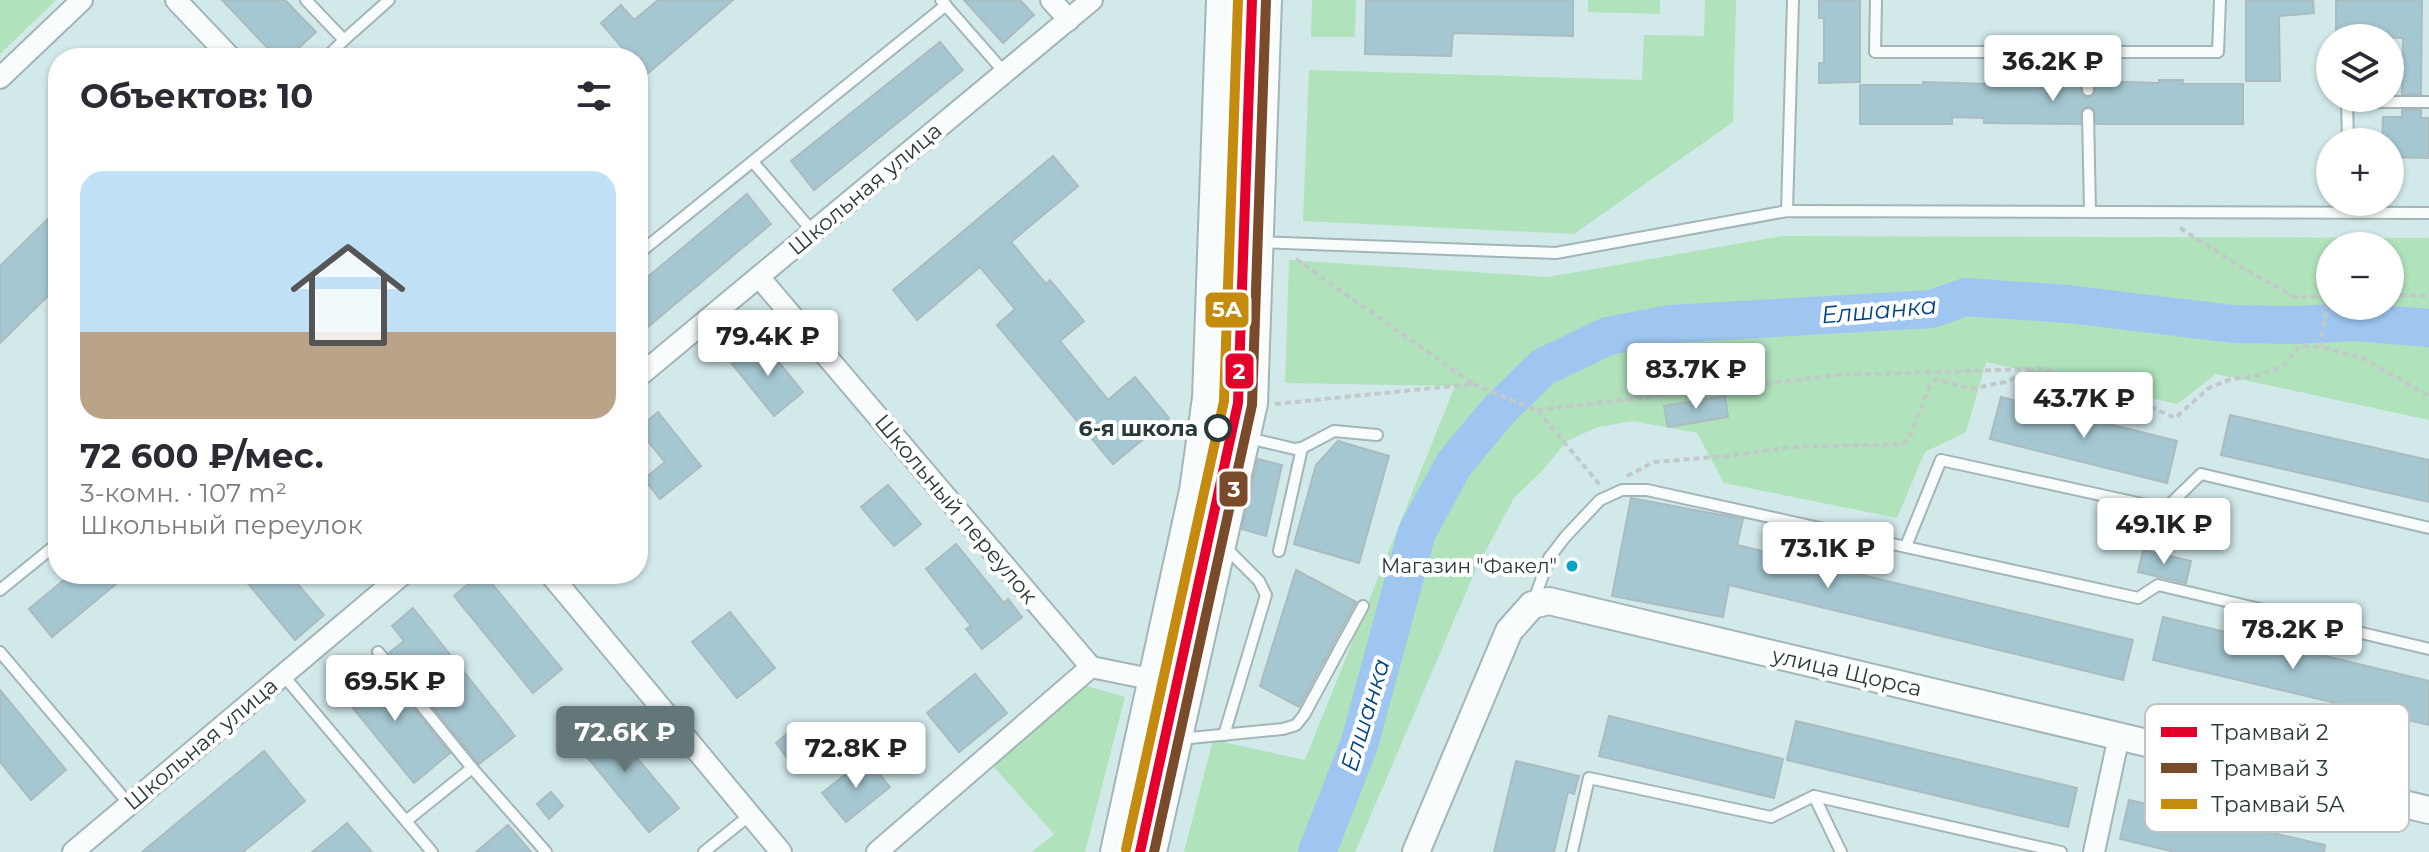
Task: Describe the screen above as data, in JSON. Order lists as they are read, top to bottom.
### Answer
{
  "streets": {
    "street": ["Школьная улица", "Школьный переулок", "улица Щорса"]
  },
  "crossings": [
    ["Школьная улица", "Школьный переулок"]
  ],
  "water": ["Елшанка"],
  "places": ["6-я школа", "Магазин \"Факел\""],
  "lines": ["tram line 2", "tram line 3", "tram line 5А"],
  "legend": ["Трамвай 2", "Трамвай 3", "Трамвай 5А"],
  "page": {
    "map_buttons": ["+", "−"],
    "price": [
      "36.2K ₽",
      "79.4K ₽",
      "83.7K ₽",
      "43.7K ₽",
      "49.1K ₽",
      "73.1K ₽",
      "78.2K ₽",
      "69.5K ₽",
      "72.6K ₽",
      "72.8K ₽"
    ],
    "heading": "Объектов: 10",
    "list": [
      {
        "name": "72 600 ₽/мес.",
        "note": "3-комн. · 107 m² · Школьный переулок"
      }
    ]
  }
}
